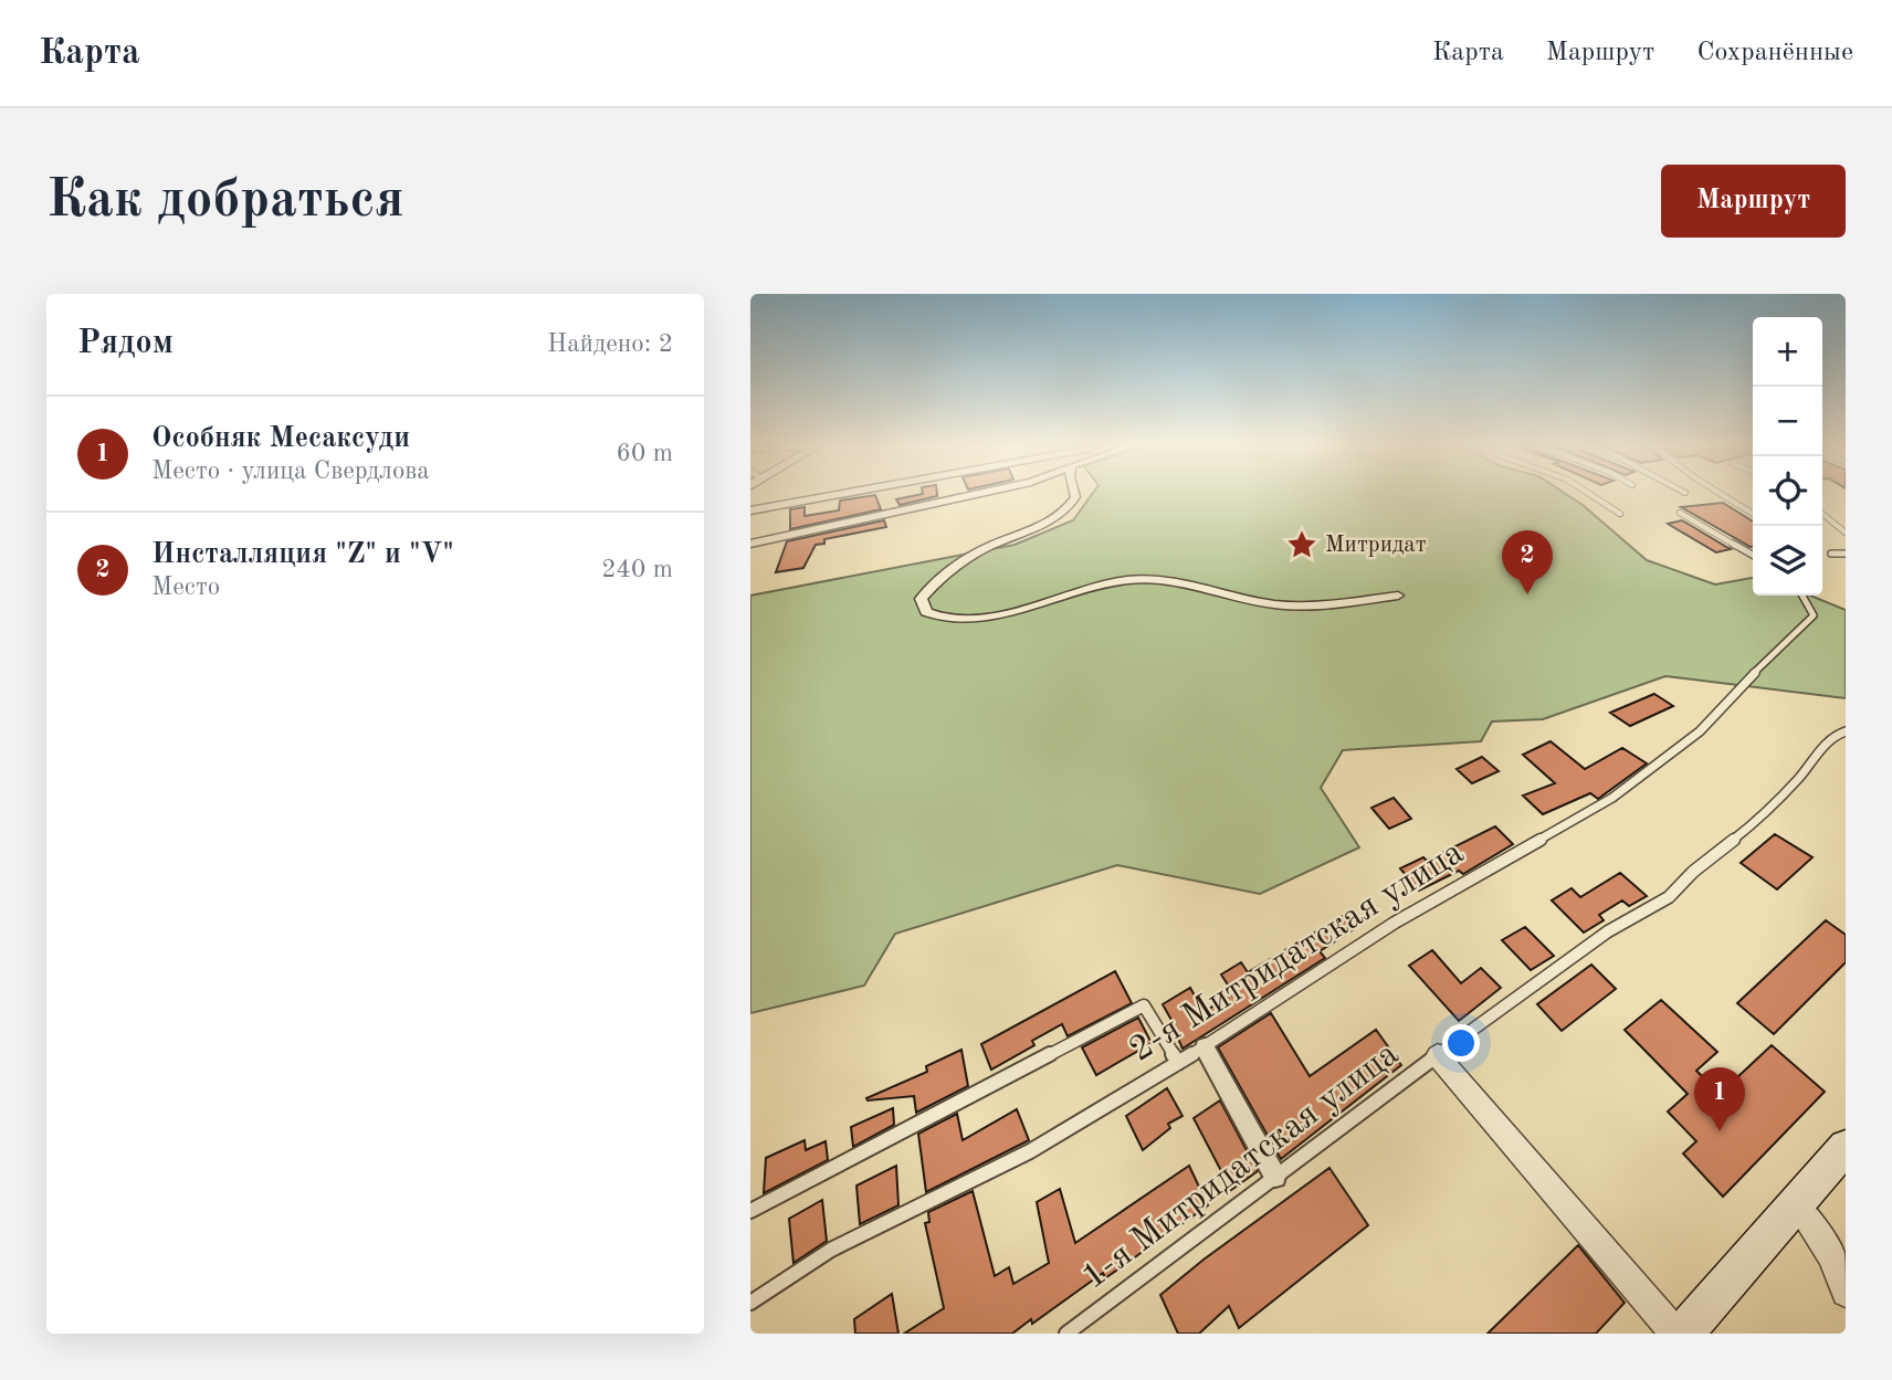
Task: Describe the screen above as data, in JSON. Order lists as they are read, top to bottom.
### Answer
{
  "streets": {
    "lane": ["2-я Митридатская улица", "1-я Митридатская улица"]
  },
  "places": {
    "place": ["Митридат"]
  },
  "page": {
    "header": "Карта",
    "nav": ["Карта", "Маршрут", "Сохранённые"],
    "buttons": "Маршрут",
    "title": "Как добраться",
    "heading": ["Рядом", "Найдено: 2"],
    "map_buttons": ["+", "−"],
    "list": [
      {
        "mark": "1",
        "name": "Особняк Месаксуди",
        "note": "Место · улица Свердлова",
        "value": "60 m"
      },
      {
        "mark": "2",
        "name": "Инсталляция \"Z\" и \"V\"",
        "note": "Место",
        "value": "240 m"
      }
    ],
    "pins": ["2", "1"]
  }
}
